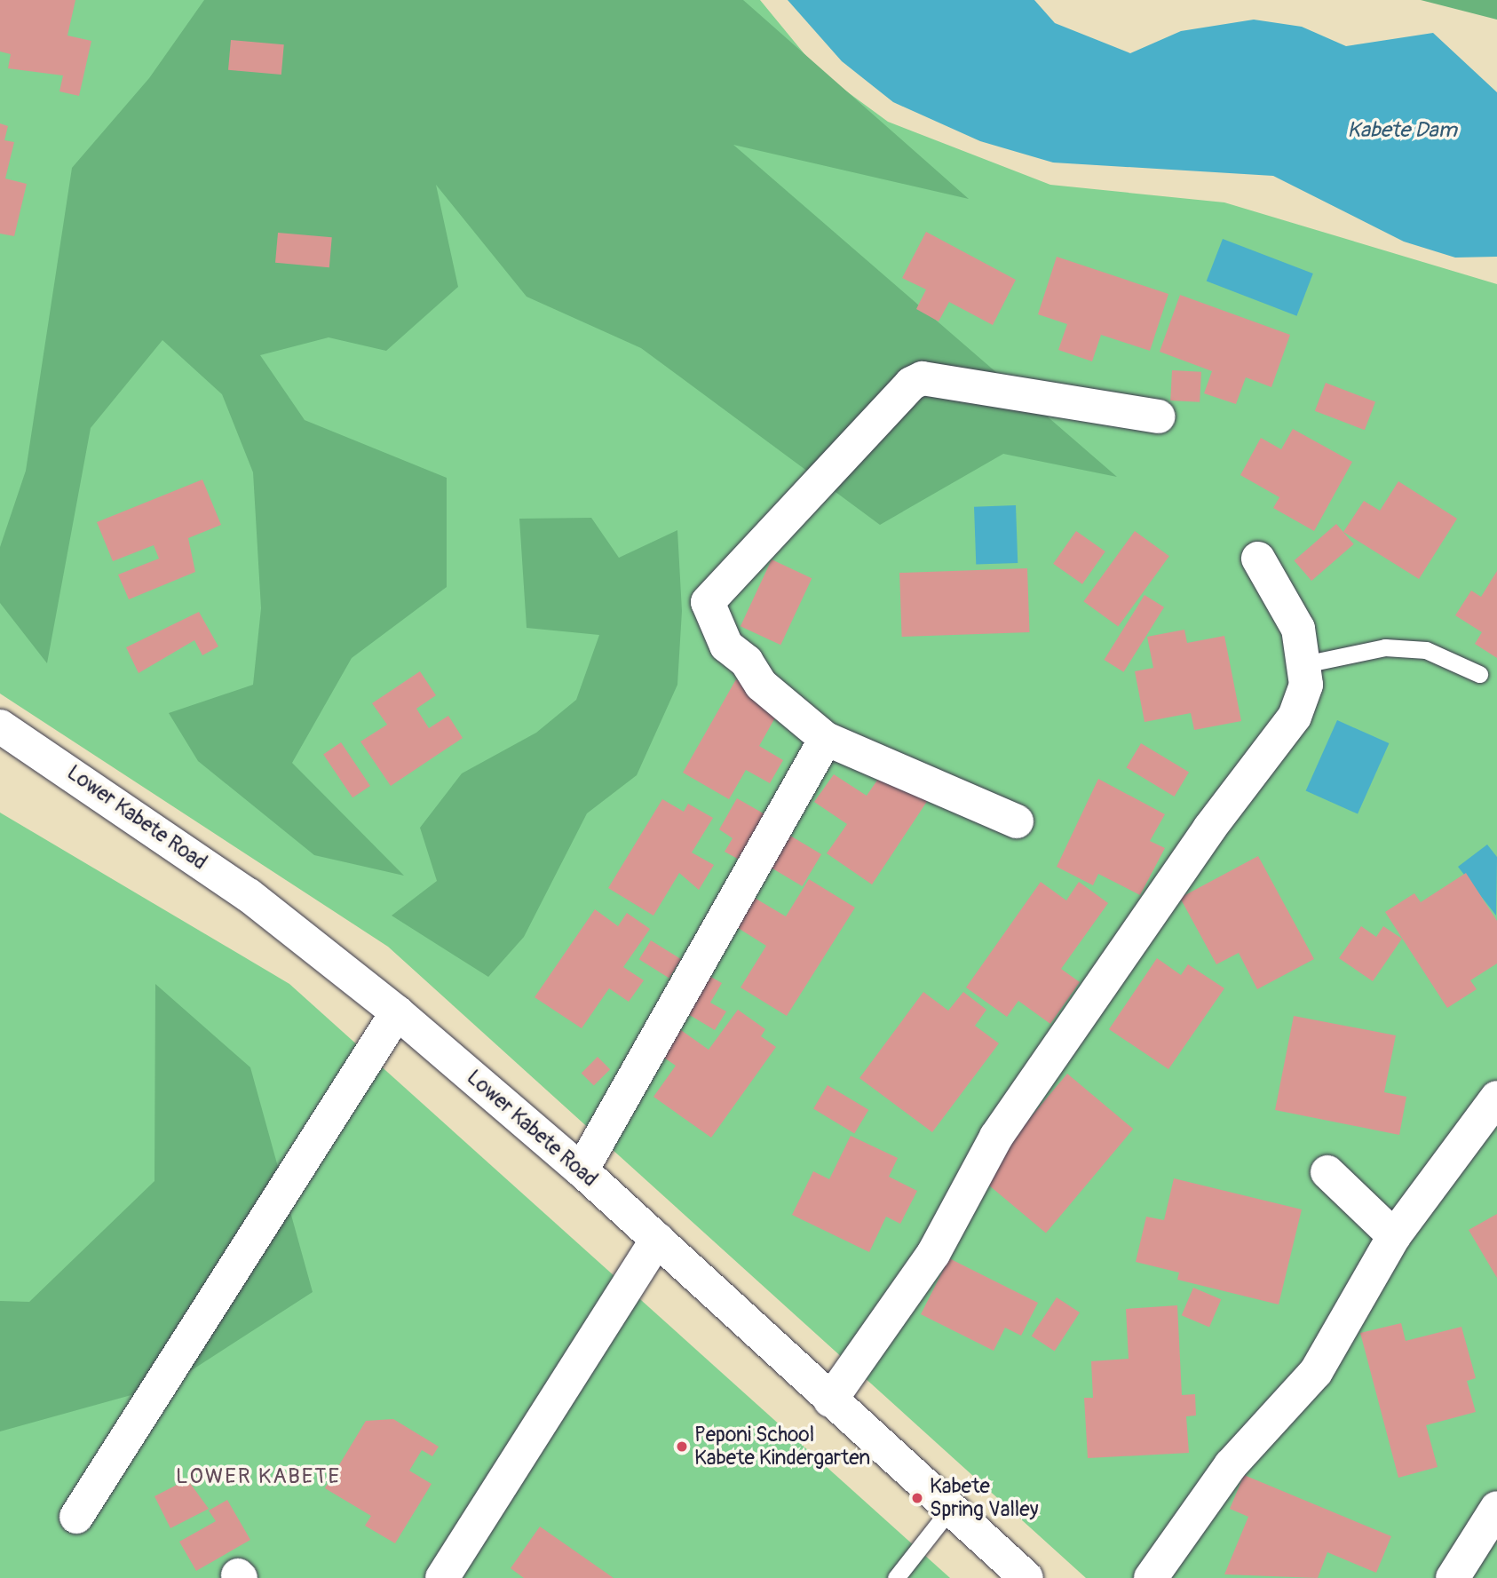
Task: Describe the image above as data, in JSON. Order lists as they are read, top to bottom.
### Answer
{
  "streets": {
    "street": ["Lower Kabete Road"]
  },
  "districts": ["LOWER KABETE"],
  "water": ["Kabete Dam"],
  "places": ["Peponi School Kabete Kindergarten", "Kabete Spring Valley"]
}
